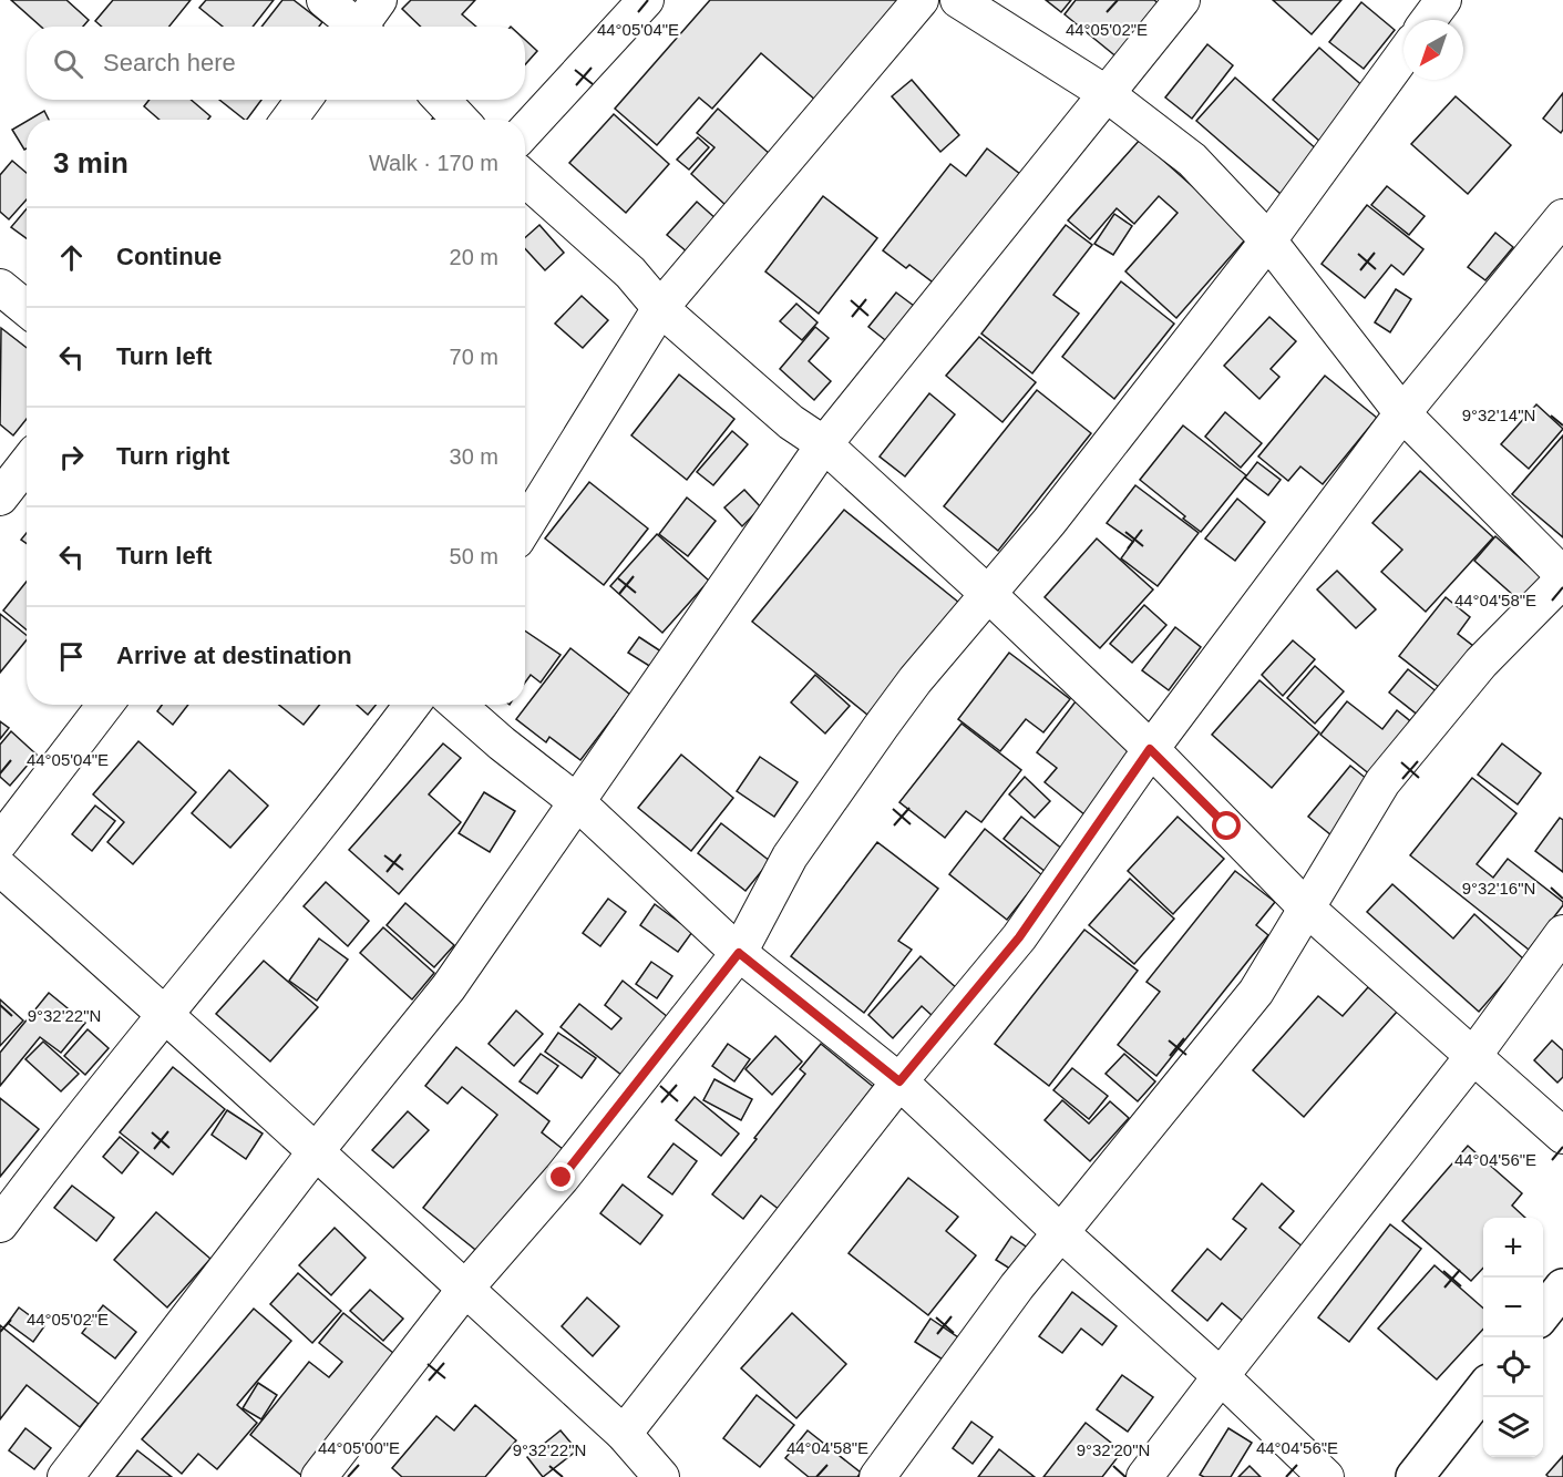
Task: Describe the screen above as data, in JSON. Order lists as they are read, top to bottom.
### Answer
{
  "north": "bottom left",
  "page": {
    "search": "Search here",
    "heading": ["3 min", "Walk · 170 m"],
    "list": [
      ["Continue", "20 m"],
      ["Turn left", "70 m"],
      ["Turn right", "30 m"],
      ["Turn left", "50 m"],
      "Arrive at destination"
    ],
    "map_buttons": ["+", "−"]
  },
  "coordinates": [
    "44°05'04\"E",
    "44°05'02\"E",
    "9°32'14\"N",
    "44°04'58\"E",
    "9°32'16\"N",
    "9°32'22\"N",
    "44°04'56\"E",
    "44°05'00\"E",
    "9°32'20\"N"
  ]
}
